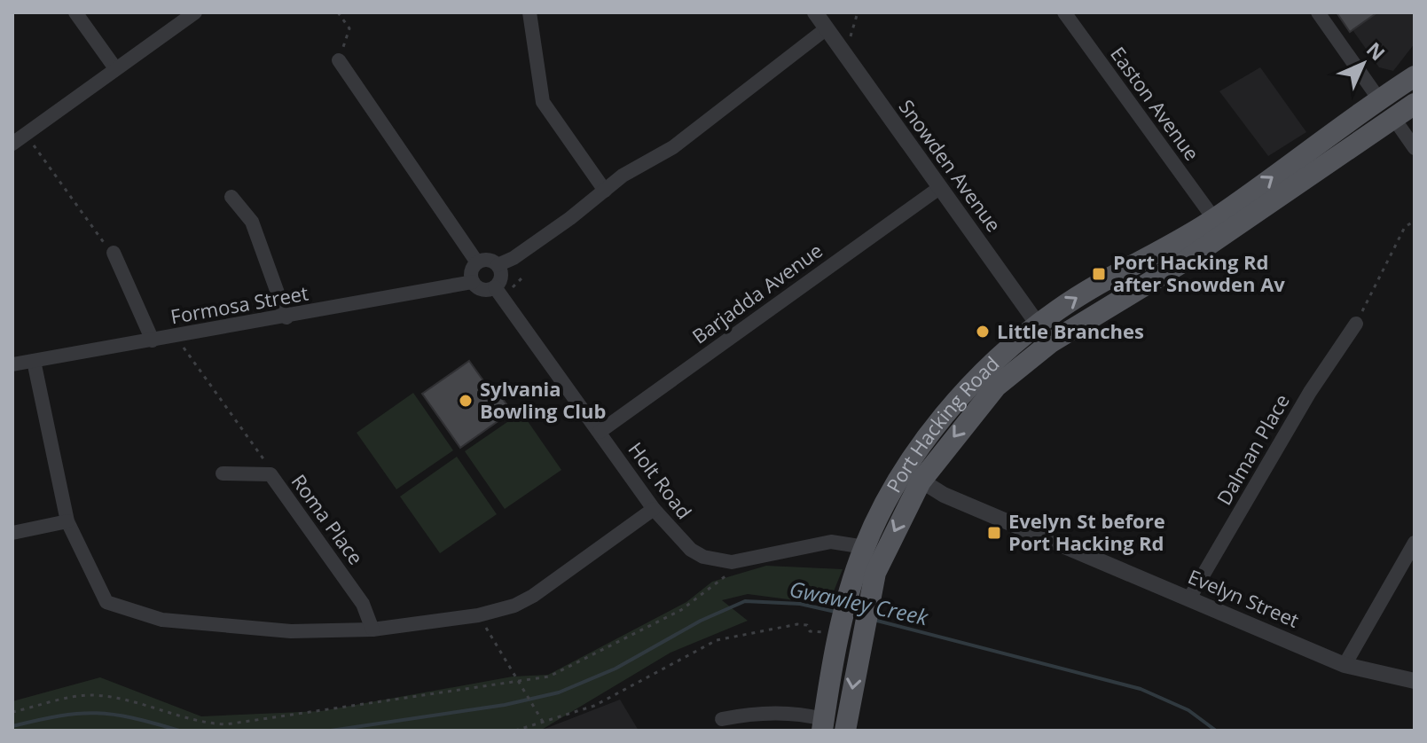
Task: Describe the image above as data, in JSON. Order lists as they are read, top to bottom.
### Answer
{
  "streets": {
    "main road": ["Port Hacking Road"],
    "street": [
      "Easton Avenue",
      "Snowden Avenue",
      "Barjadda Avenue",
      "Formosa Street",
      "Dalman Place",
      "Holt Road",
      "Roma Place",
      "Evelyn Street"
    ]
  },
  "crossings": [
    ["Easton Avenue", "Port Hacking Road"],
    ["Snowden Avenue", "Barjadda Avenue"],
    ["Snowden Avenue", "Port Hacking Road"],
    ["Barjadda Avenue", "Holt Road"],
    ["Formosa Street", "Holt Road"],
    ["Port Hacking Road", "Holt Road"],
    ["Port Hacking Road", "Evelyn Street"],
    ["Dalman Place", "Evelyn Street"]
  ],
  "water": ["Gwawley Creek"],
  "places": {
    "transit": ["Port Hacking Rd after Snowden Av", "Evelyn St before Port Hacking Rd"],
    "other": ["Little Branches", "Sylvania Bowling Club"]
  },
  "north": "top right"
}
